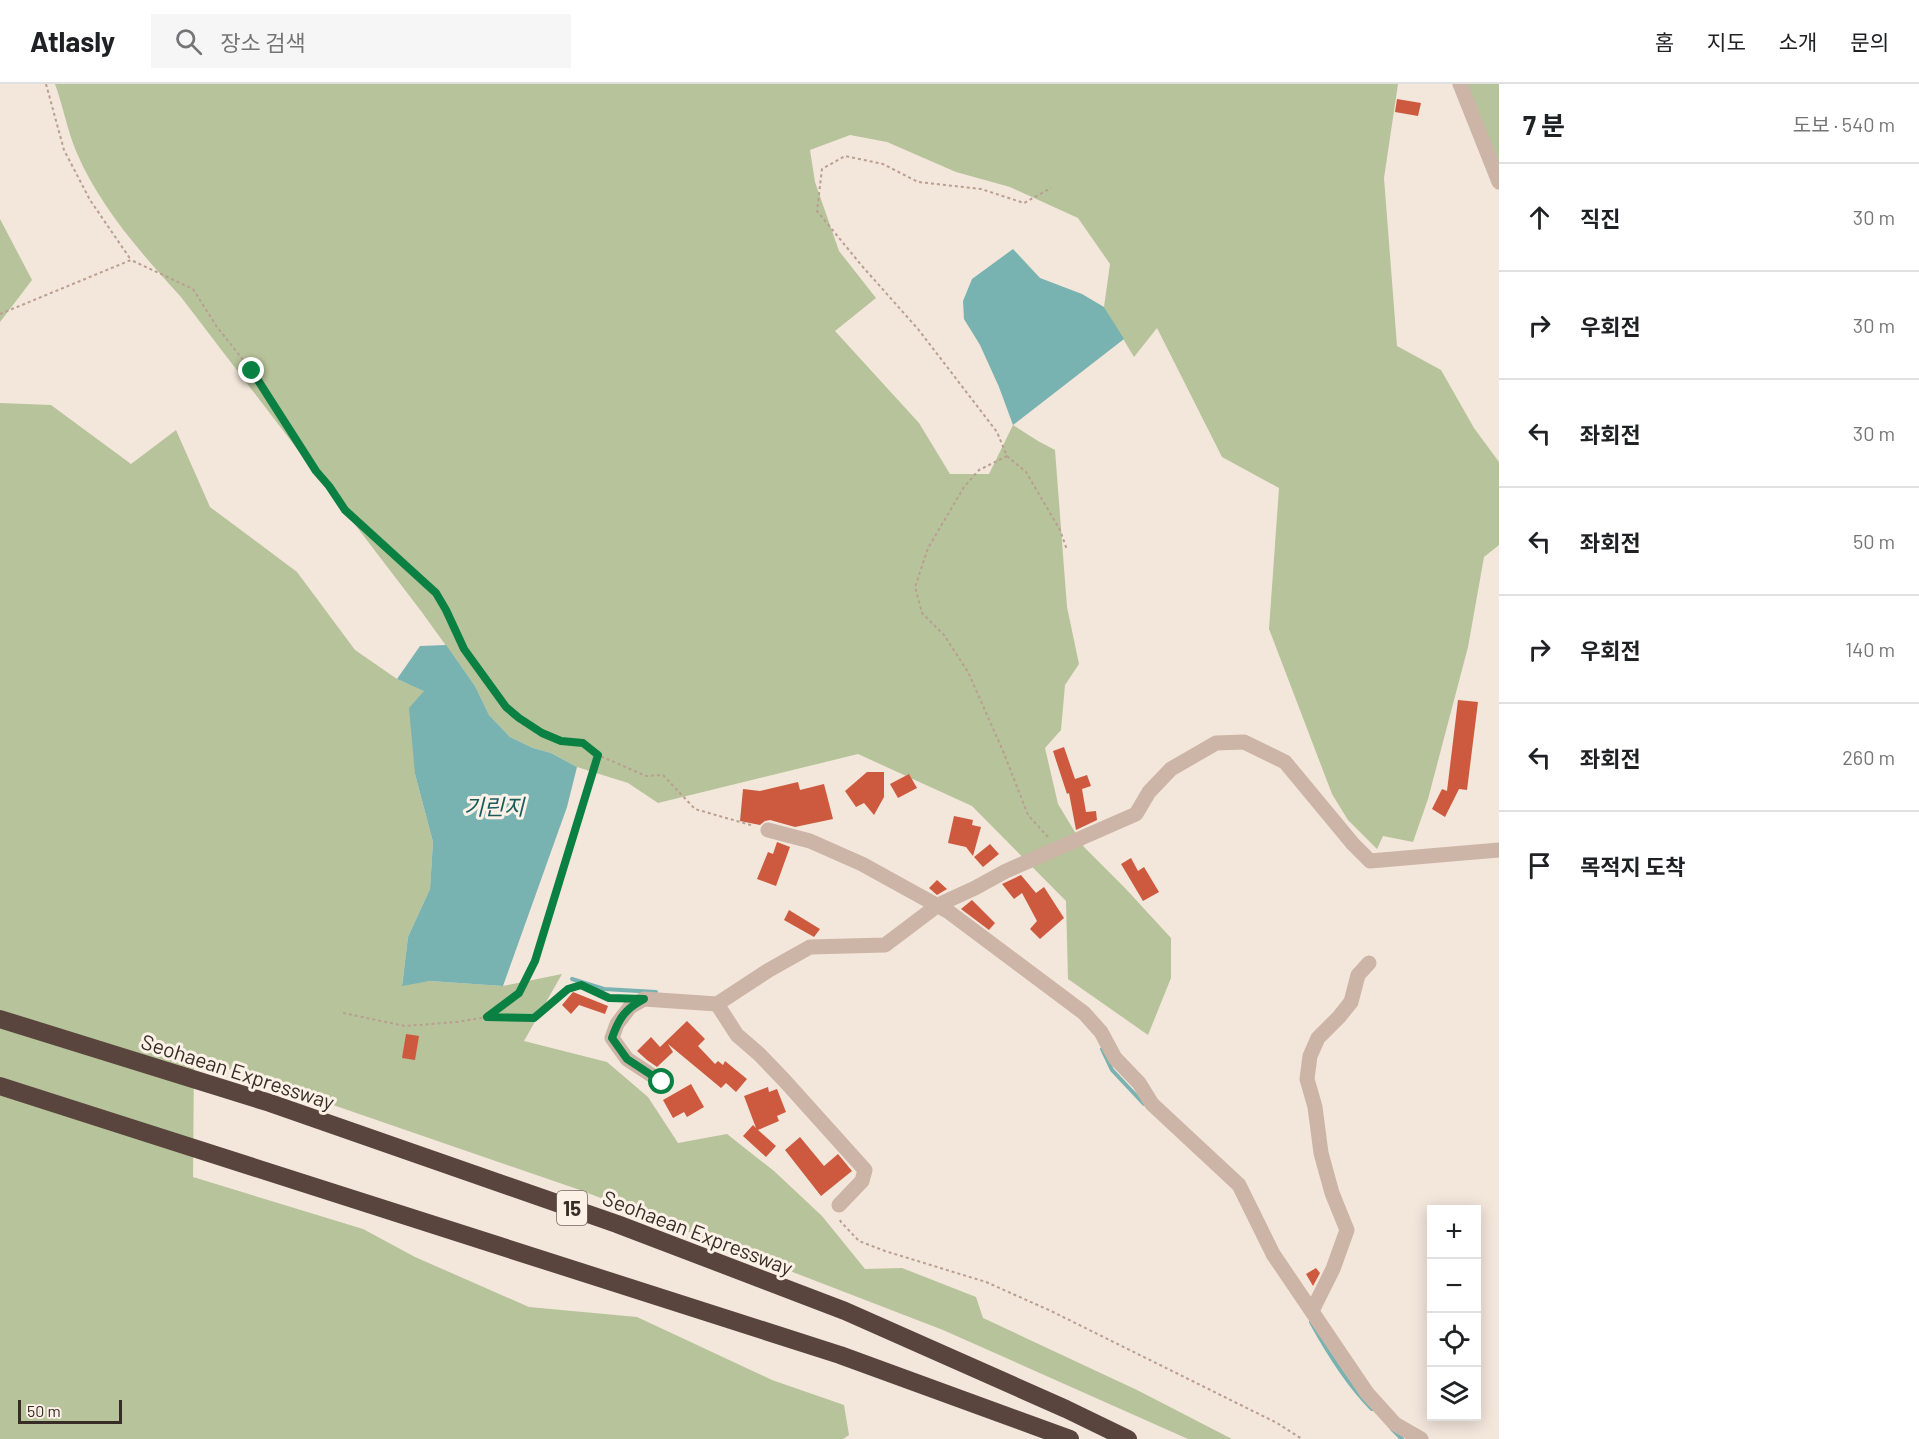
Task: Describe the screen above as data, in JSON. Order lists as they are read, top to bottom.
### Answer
{
  "streets": {
    "highway": ["Seohaean Expressway", "15"]
  },
  "water": ["기린지"],
  "scale_bar": "50 m",
  "page": {
    "header": "Atlasly",
    "search": "장소 검색",
    "nav": [
      "홈",
      "지도",
      "소개",
      "문의"
    ],
    "heading": ["7 분", "도보 · 540 m"],
    "list": [
      ["직진", "30 m"],
      ["우회전", "30 m"],
      ["좌회전", "30 m"],
      ["좌회전", "50 m"],
      ["우회전", "140 m"],
      ["좌회전", "260 m"],
      "목적지 도착"
    ],
    "map_buttons": ["+", "−"],
    "scale": "50 m"
  }
}
